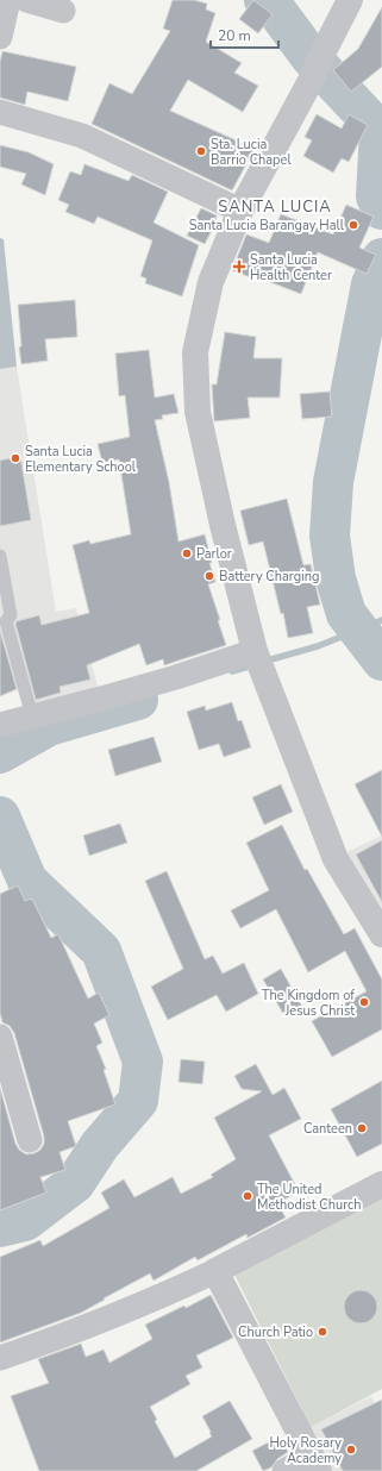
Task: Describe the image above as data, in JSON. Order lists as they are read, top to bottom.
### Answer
{
  "districts": ["SANTA LUCIA"],
  "places": {
    "other": [
      "Sta. Lucia Barrio Chapel",
      "Santa Lucia Barangay Hall",
      "Santa Lucia Elementary School",
      "Parlor",
      "Battery Charging",
      "The Kingdom of Jesus Christ",
      "Canteen",
      "The United Methodist Church",
      "Church Patio",
      "Holy Rosary Academy"
    ],
    "health": ["Santa Lucia Health Center"]
  },
  "scale_bar": "20 m"
}
